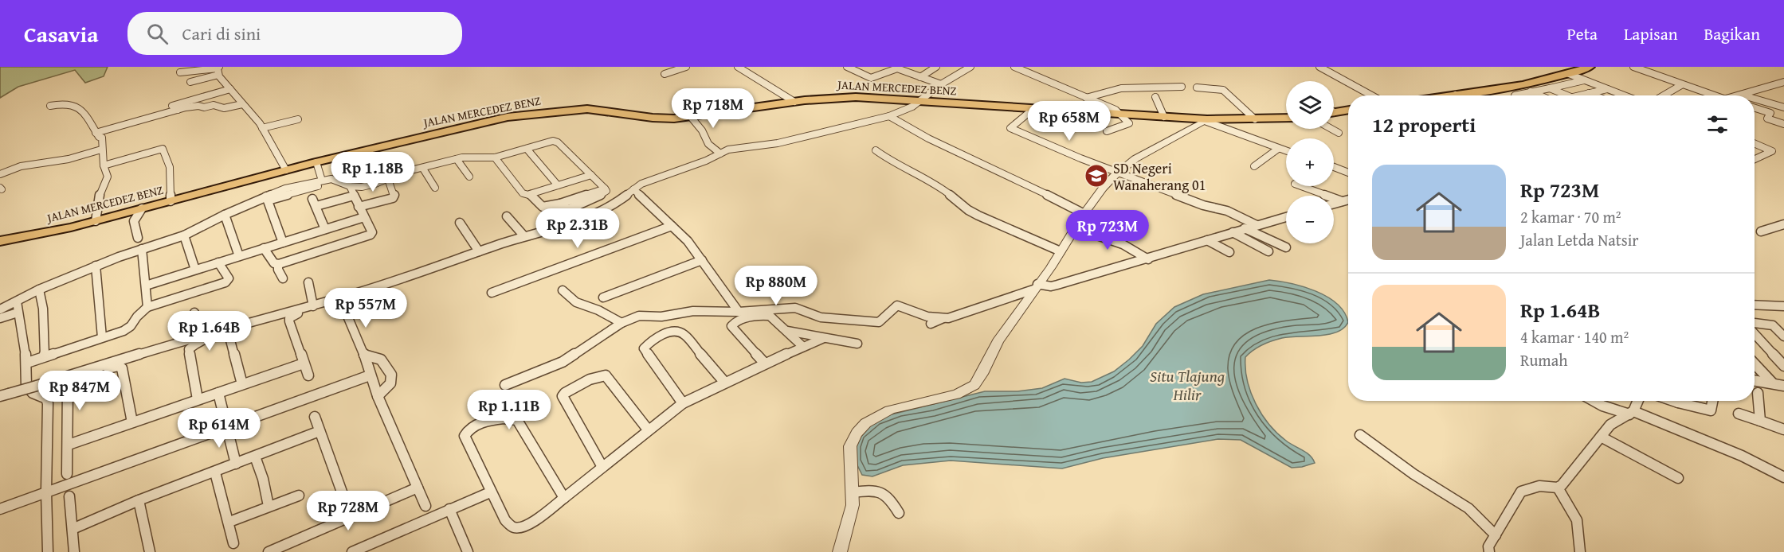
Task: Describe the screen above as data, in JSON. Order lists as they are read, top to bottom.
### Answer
{
  "streets": {
    "main road": ["JALAN MERCEDEZ BENZ"]
  },
  "water": ["Situ Tlajung Hilir"],
  "places": {
    "school or university": ["SD Negeri Wanaherang 01"]
  },
  "page": {
    "header": "Casavia",
    "search": "Cari di sini",
    "nav": ["Peta", "Lapisan", "Bagikan"],
    "map_buttons": ["+", "−"],
    "price": [
      "Rp 718M",
      "Rp 658M",
      "Rp 1.18B",
      "Rp 2.31B",
      "Rp 723M",
      "Rp 880M",
      "Rp 557M",
      "Rp 1.64B",
      "Rp 847M",
      "Rp 1.11B",
      "Rp 614M",
      "Rp 728M"
    ],
    "heading": "12 properti",
    "list": [
      {
        "name": "Rp 723M",
        "note": "2 kamar · 70 m² · Jalan Letda Natsir"
      },
      {
        "name": "Rp 1.64B",
        "note": "4 kamar · 140 m² · Rumah"
      }
    ]
  }
}
